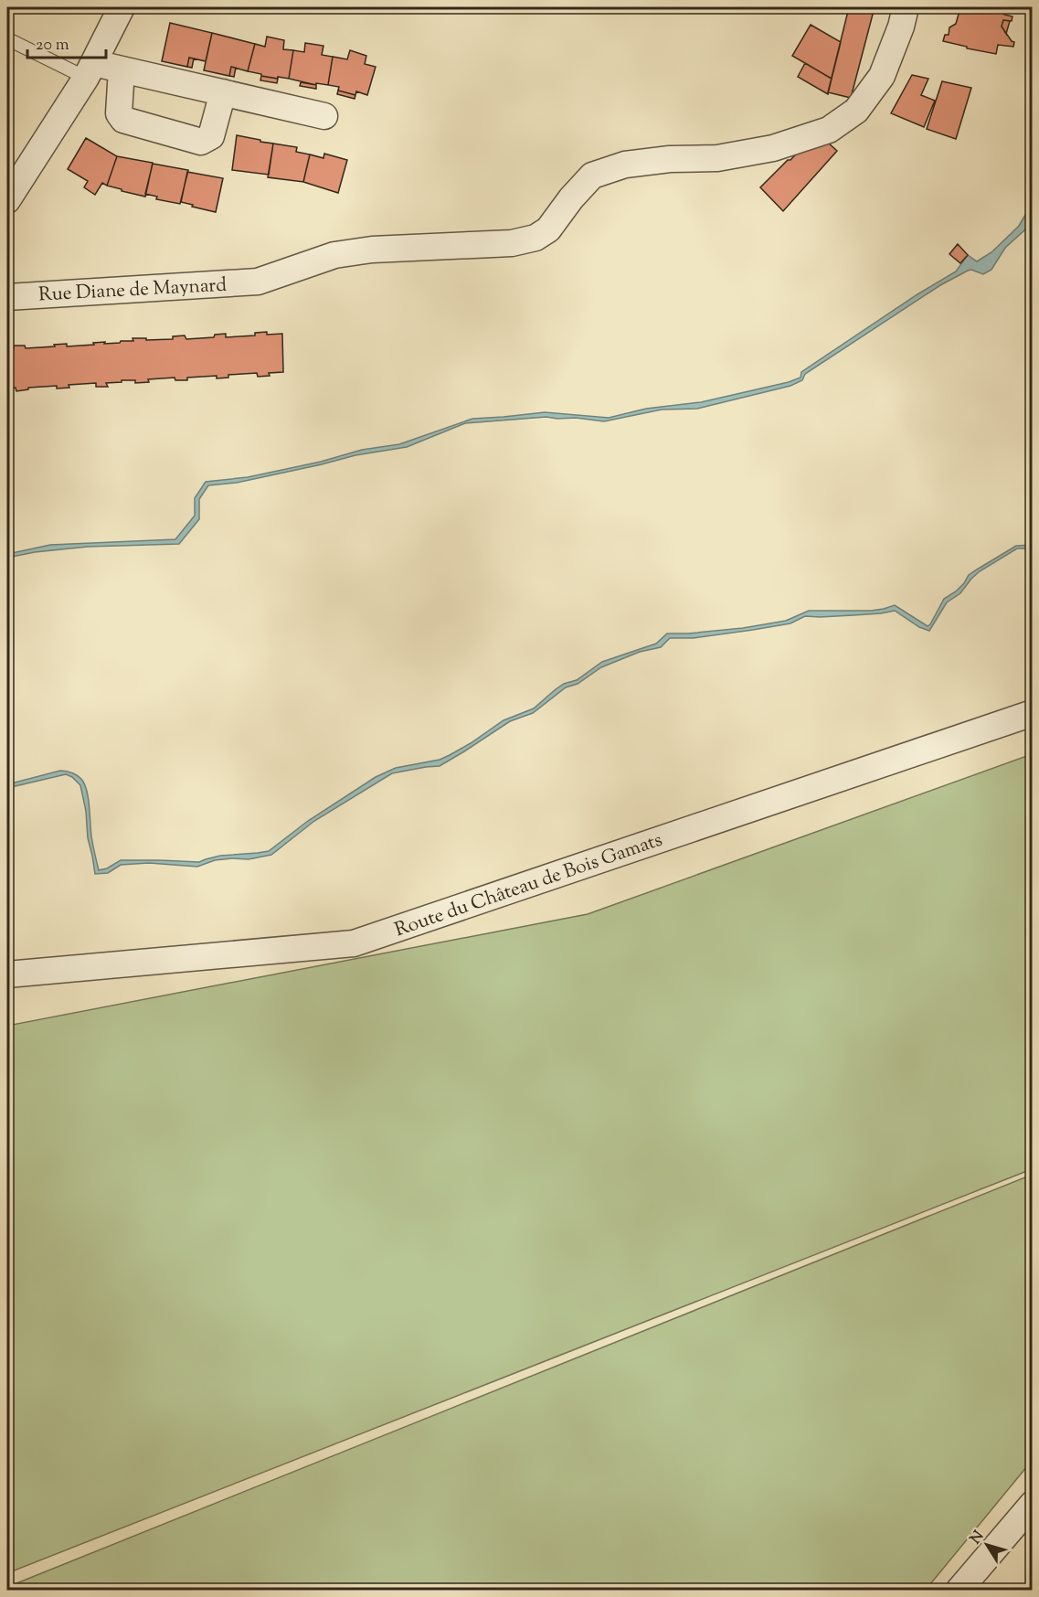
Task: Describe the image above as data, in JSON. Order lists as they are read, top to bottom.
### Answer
{
  "streets": {
    "street": ["Rue Diane de Maynard", "Route du Château de Bois Gamats"]
  },
  "scale_bar": "20 m",
  "north": "top left"
}
